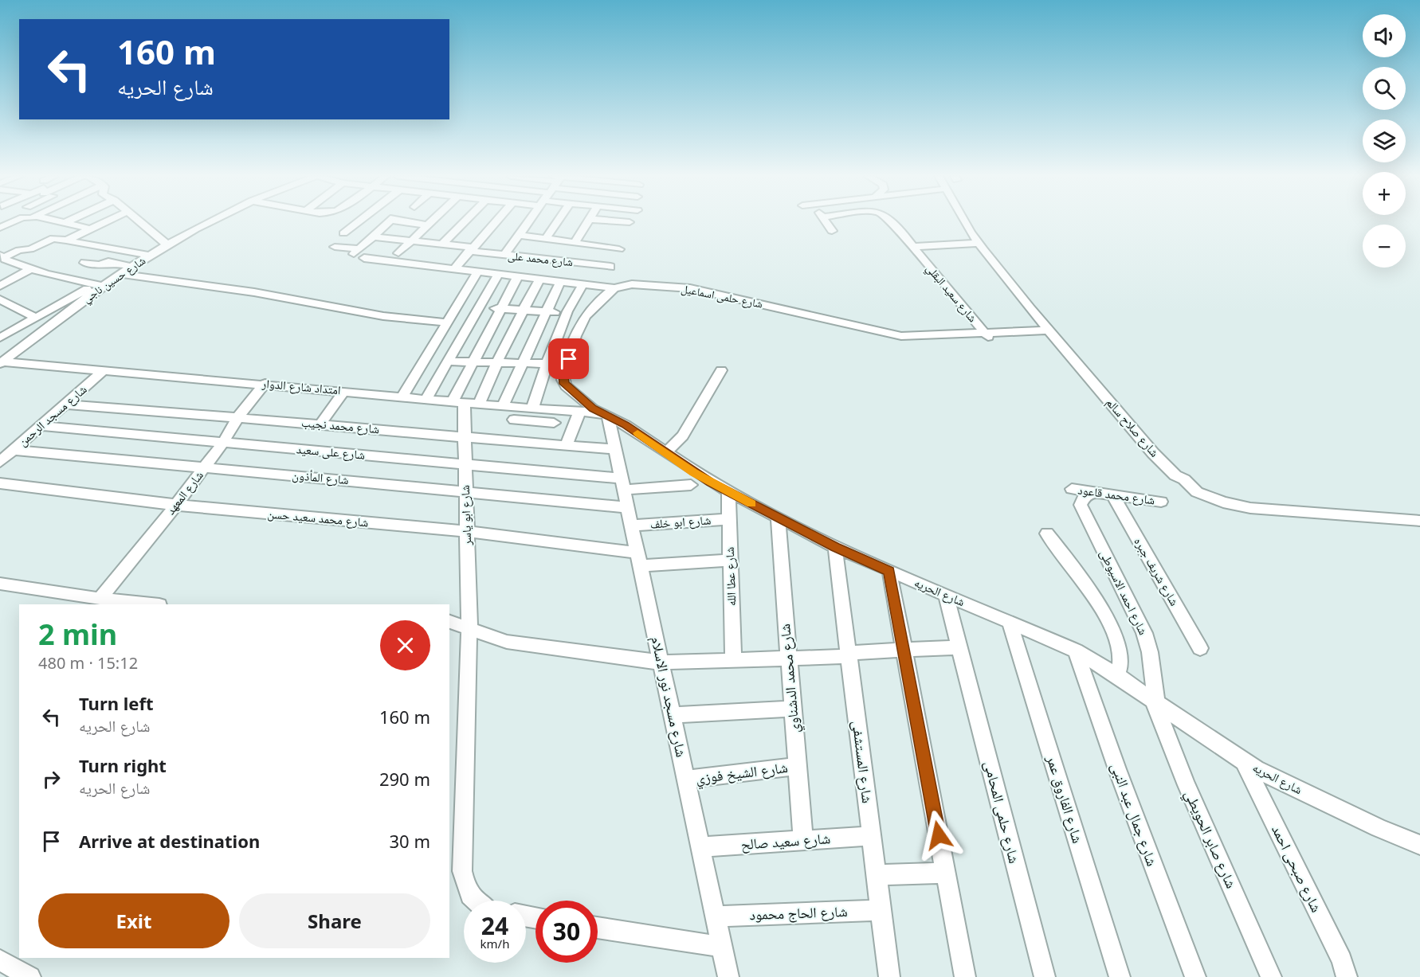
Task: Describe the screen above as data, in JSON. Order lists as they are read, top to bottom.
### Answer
{
  "streets": {
    "street": [
      "شارع محمد على",
      "شارع حسين ناجي",
      "شارع سعيد البقلي",
      "شارع حلمى اسماعيل",
      "امتداد شارع الدوار",
      "شارع مسجد الرحمن",
      "شارع محمد نجيب",
      "شارع صلاح سالم",
      "شارع على سعيد",
      "شارع المأذون",
      "شارع المعهد",
      "شارع محمد قاعود",
      "شارع ابو ياسر",
      "شارع محمد سعيد حسن",
      "شارع ابو خلف",
      "شارع شريف جبره",
      "شارع عطا الله",
      "شارع الحريه",
      "شارع احمد الاسيوطى",
      "شارع محمد الدشناوي",
      "شارع مسجد نور الاسلام",
      "شارع المستشفى",
      "شارع الشيخ فوزي",
      "شارع الفاروق عمر",
      "شارع حلمى المحامى",
      "شارع جمال عبد النبى",
      "شارع صابر الحويطي",
      "شارع سعيد صالح",
      "شارع صبحى احمد",
      "شارع الحاج محمود"
    ]
  },
  "crossings": [
    ["شارع حسين ناجي", "امتداد شارع الدوار"],
    ["شارع سعيد البقلي", "شارع حلمى اسماعيل"],
    ["شارع سعيد البقلي", "شارع صلاح سالم"],
    ["شارع حلمى اسماعيل", "شارع صلاح سالم"],
    ["شارع حلمى اسماعيل", "شارع الحريه"],
    ["امتداد شارع الدوار", "شارع مسجد الرحمن"],
    ["امتداد شارع الدوار", "شارع المعهد"],
    ["امتداد شارع الدوار", "شارع ابو ياسر"],
    ["امتداد شارع الدوار", "شارع الحريه"],
    ["امتداد شارع الدوار", "شارع مسجد نور الاسلام"],
    ["شارع مسجد الرحمن", "شارع محمد نجيب"],
    ["شارع مسجد الرحمن", "شارع على سعيد"],
    ["شارع مسجد الرحمن", "شارع المأذون"],
    ["شارع محمد نجيب", "شارع المعهد"],
    ["شارع محمد نجيب", "شارع ابو ياسر"],
    ["شارع محمد نجيب", "شارع مسجد نور الاسلام"],
    ["شارع على سعيد", "شارع المعهد"],
    ["شارع على سعيد", "شارع ابو ياسر"],
    ["شارع على سعيد", "شارع مسجد نور الاسلام"],
    ["شارع المأذون", "شارع المعهد"],
    ["شارع المأذون", "شارع ابو ياسر"],
    ["شارع المأذون", "شارع مسجد نور الاسلام"],
    ["شارع المعهد", "شارع محمد سعيد حسن"],
    ["شارع محمد قاعود", "شارع شريف جبره"],
    ["شارع محمد قاعود", "شارع احمد الاسيوطى"],
    ["شارع ابو ياسر", "شارع محمد سعيد حسن"],
    ["شارع محمد سعيد حسن", "شارع عطا الله"],
    ["شارع محمد سعيد حسن", "شارع مسجد نور الاسلام"],
    ["شارع ابو خلف", "شارع عطا الله"],
    ["شارع ابو خلف", "شارع مسجد نور الاسلام"],
    ["شارع عطا الله", "شارع الحريه"],
    ["شارع الحريه", "شارع احمد الاسيوطى"],
    ["شارع الحريه", "شارع محمد الدشناوي"],
    ["شارع الحريه", "شارع مسجد نور الاسلام"],
    ["شارع الحريه", "شارع المستشفى"],
    ["شارع الحريه", "شارع الفاروق عمر"],
    ["شارع الحريه", "شارع حلمى المحامى"],
    ["شارع الحريه", "شارع جمال عبد النبى"],
    ["شارع الحريه", "شارع صابر الحويطي"],
    ["شارع الحريه", "شارع صبحى احمد"],
    ["شارع احمد الاسيوطى", "شارع صابر الحويطي"],
    ["شارع محمد الدشناوي", "شارع الشيخ فوزي"],
    ["شارع محمد الدشناوي", "شارع سعيد صالح"],
    ["شارع مسجد نور الاسلام", "شارع الشيخ فوزي"],
    ["شارع مسجد نور الاسلام", "شارع سعيد صالح"],
    ["شارع مسجد نور الاسلام", "شارع الحاج محمود"],
    ["شارع المستشفى", "شارع سعيد صالح"],
    ["شارع المستشفى", "شارع الحاج محمود"]
  ],
  "page": {
    "map_buttons": ["+", "−"],
    "turn": ["160 m", "شارع الحريه"],
    "heading": ["2 min", "480 m · 15:12"],
    "list": [
      {
        "name": "Turn left",
        "note": "شارع الحريه",
        "value": "160 m"
      },
      {
        "name": "Turn right",
        "note": "شارع الحريه",
        "value": "290 m"
      },
      {
        "name": "Arrive at destination",
        "value": "30 m"
      }
    ],
    "buttons": ["Exit", "Share"],
    "speed": "24 km/h",
    "limit": "30"
  }
}
